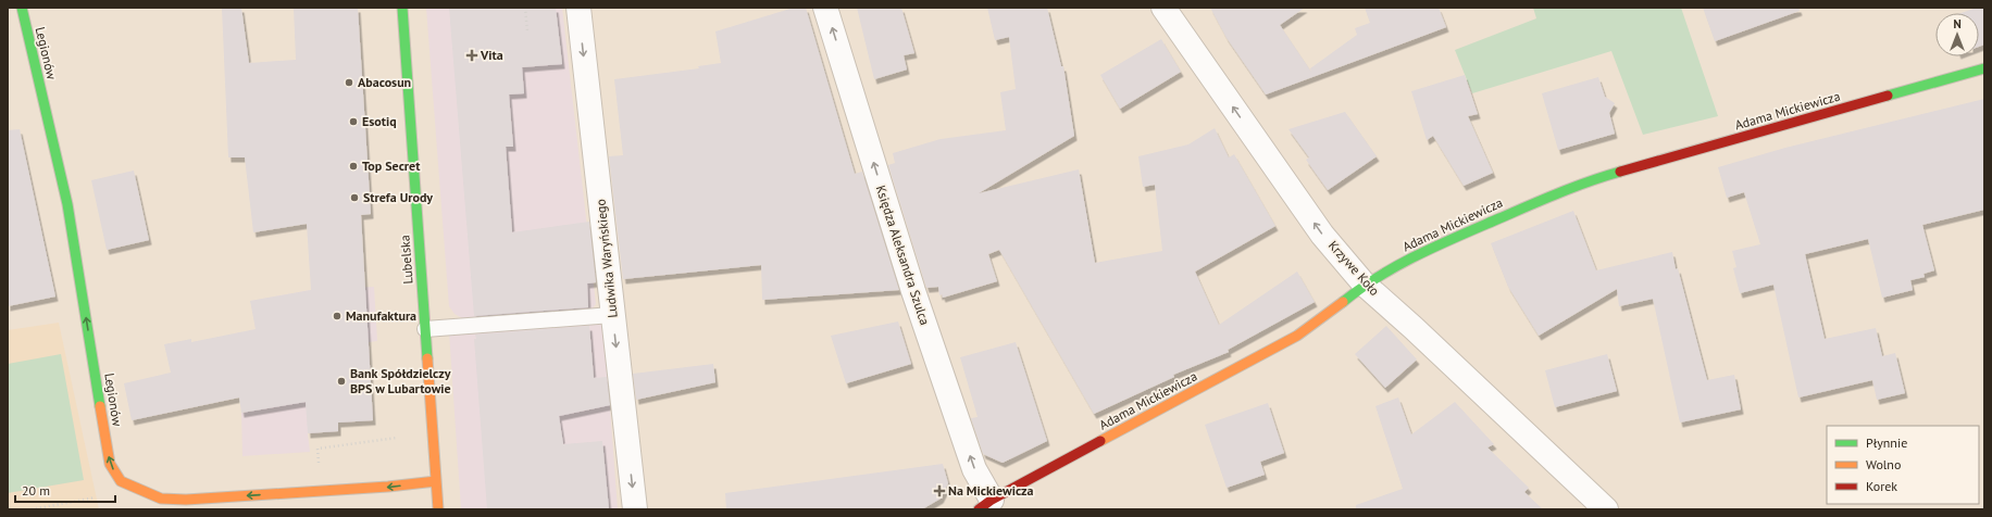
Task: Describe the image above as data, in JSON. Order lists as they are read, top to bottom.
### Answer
{
  "streets": {
    "street": [
      "Legionów",
      "Adama Mickiewicza",
      "Księdza Aleksandra Szulca",
      "Ludwika Waryńskiego",
      "Lubelska",
      "Krzywe Koło"
    ]
  },
  "crossings": [
    ["Legionów", "Lubelska"],
    ["Adama Mickiewicza", "Księdza Aleksandra Szulca"],
    ["Adama Mickiewicza", "Krzywe Koło"]
  ],
  "one_way": ["Księdza Aleksandra Szulca", "Ludwika Waryńskiego", "Krzywe Koło"],
  "places": {
    "health": ["Vita", "Na Mickiewicza"],
    "other": [
      "Abacosun",
      "Esotiq",
      "Top Secret",
      "Strefa Urody",
      "Manufaktura",
      "Bank Spółdzielczy BPS w Lubartowie"
    ]
  },
  "legend": ["Płynnie", "Wolno", "Korek"],
  "scale_bar": "20 m",
  "north": "top"
}
